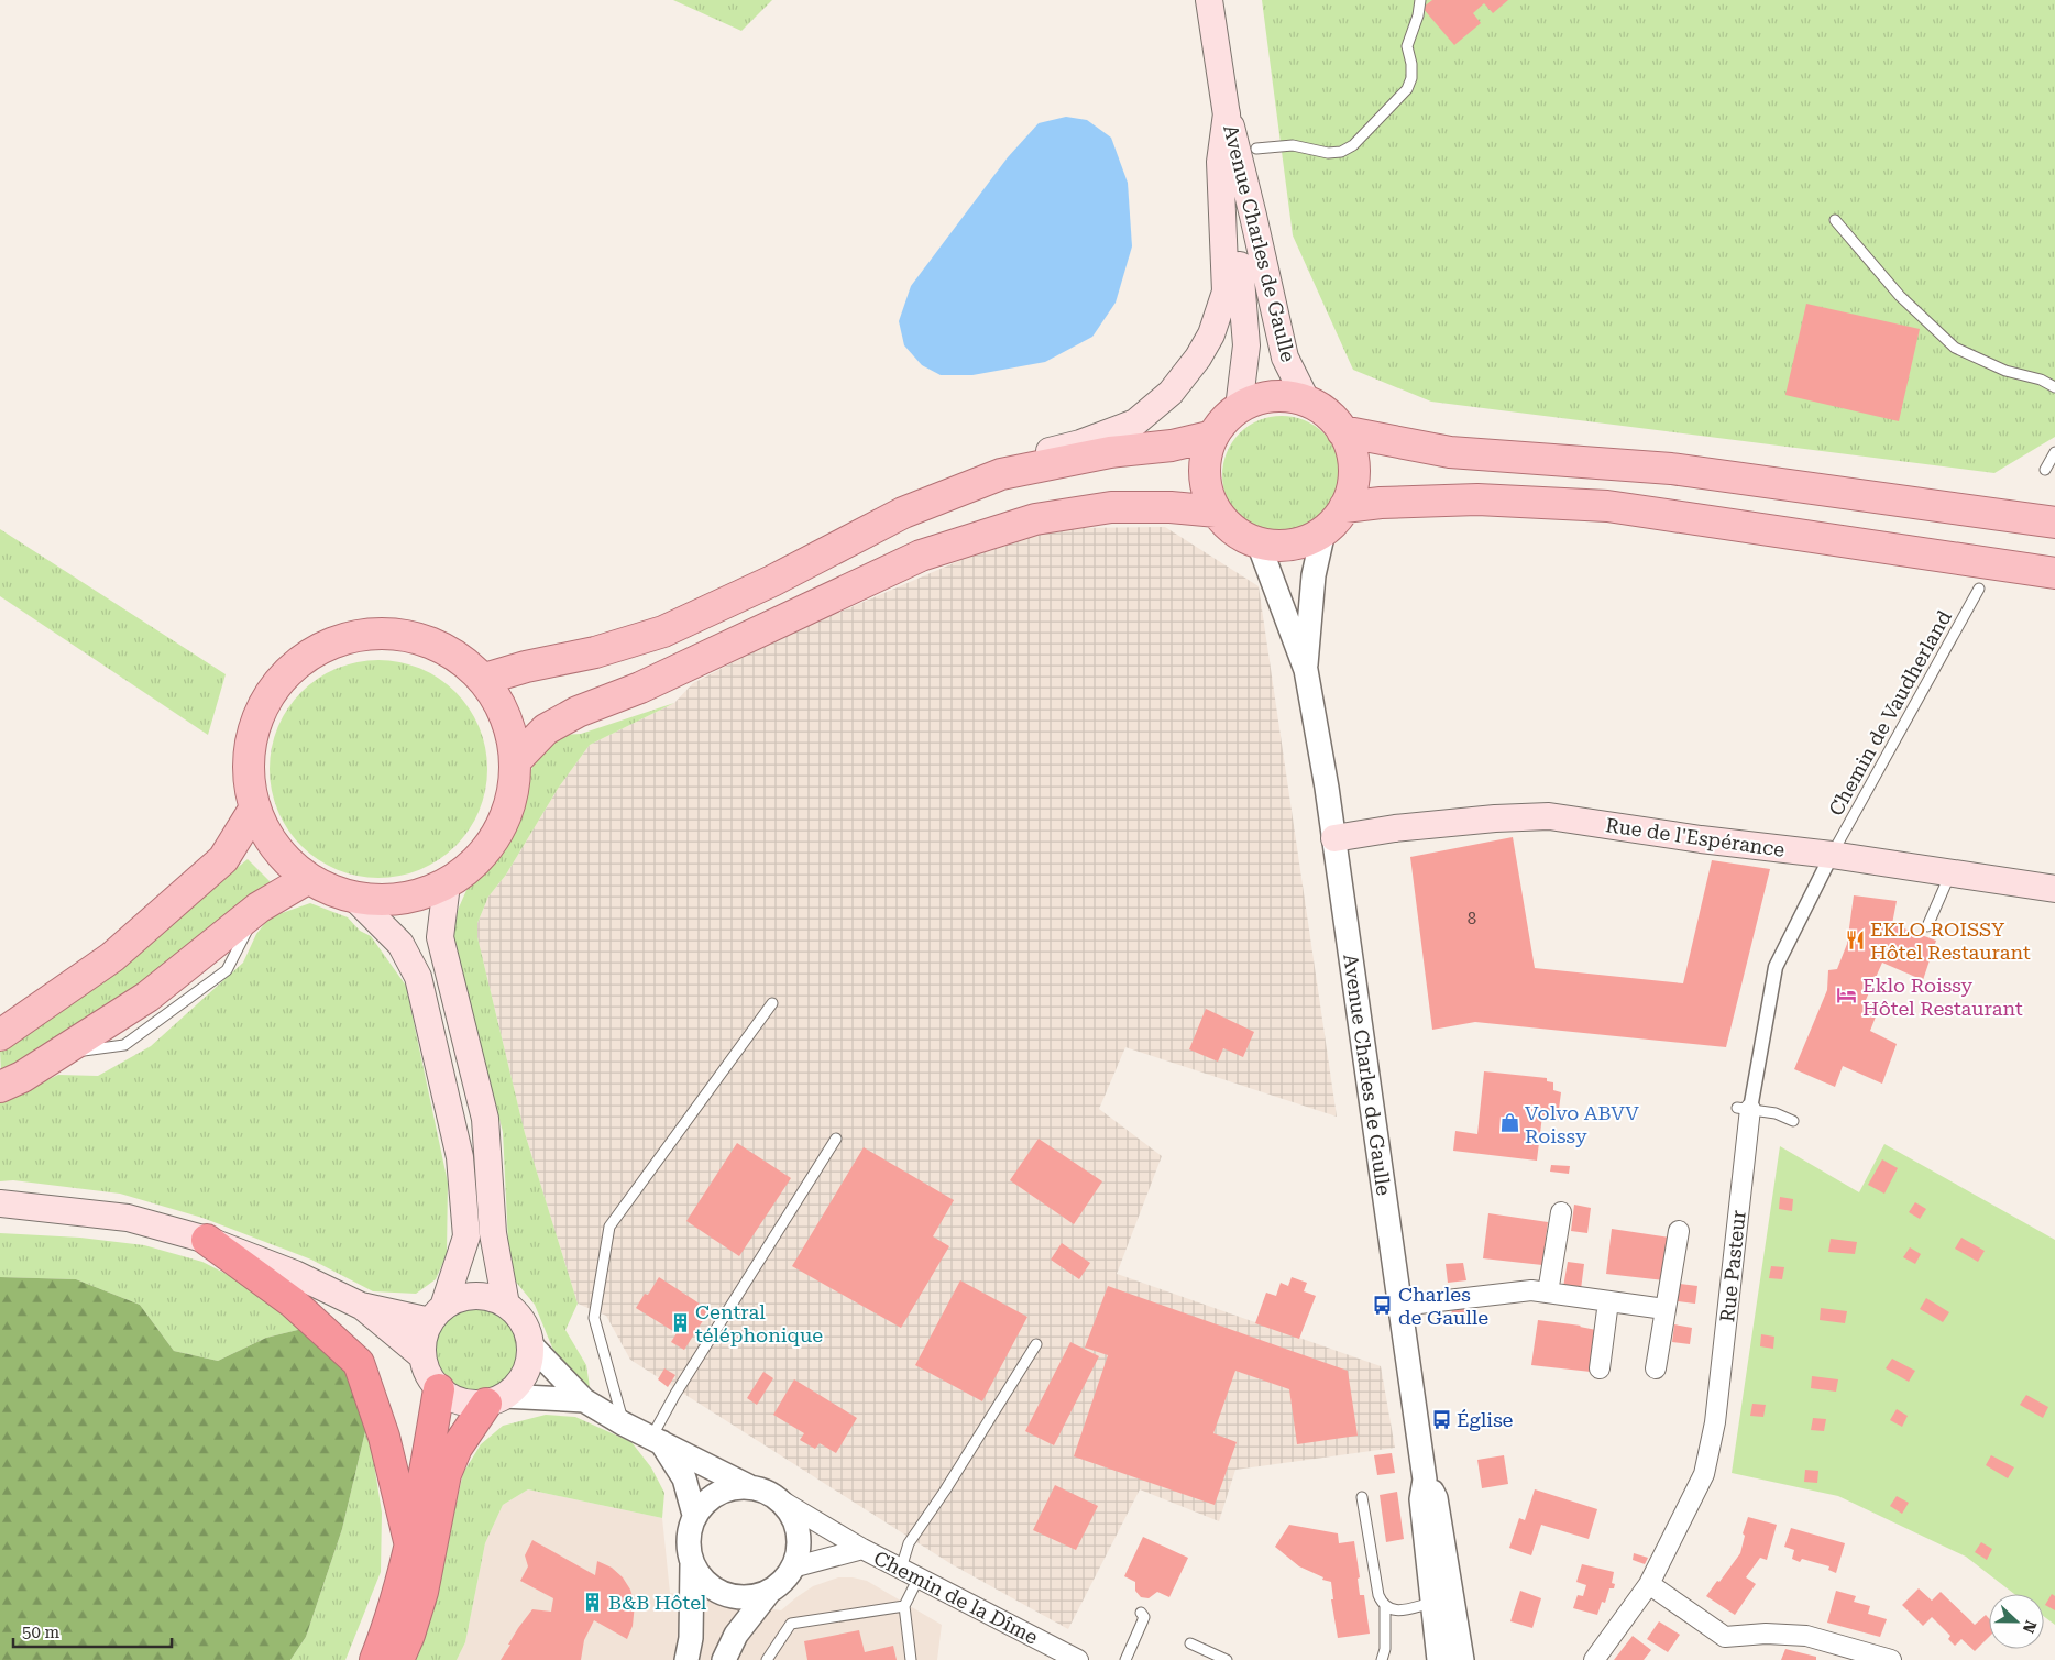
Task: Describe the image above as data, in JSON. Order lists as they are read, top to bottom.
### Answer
{
  "streets": {
    "main road": ["Avenue Charles de Gaulle", "Rue de l'Espérance"],
    "street": ["Rue Pasteur", "Chemin de la Dîme"],
    "lane": ["Chemin de Vaudherland"]
  },
  "crossings": [
    ["Avenue Charles de Gaulle", "Rue de l'Espérance"],
    ["Chemin de Vaudherland", "Rue de l'Espérance"],
    ["Chemin de Vaudherland", "Rue Pasteur"],
    ["Rue de l'Espérance", "Rue Pasteur"]
  ],
  "places": {
    "restaurant": ["EKLO ROISSY Hôtel Restaurant"],
    "hotel": ["Eklo Roissy Hôtel Restaurant"],
    "shop": ["Volvo ABVV Roissy"],
    "bus stop": ["Charles de Gaulle", "Église"],
    "building": ["Central téléphonique", "B&B Hôtel"]
  },
  "house_numbers": ["8"],
  "scale_bar": "50 m",
  "north": "right"
}
